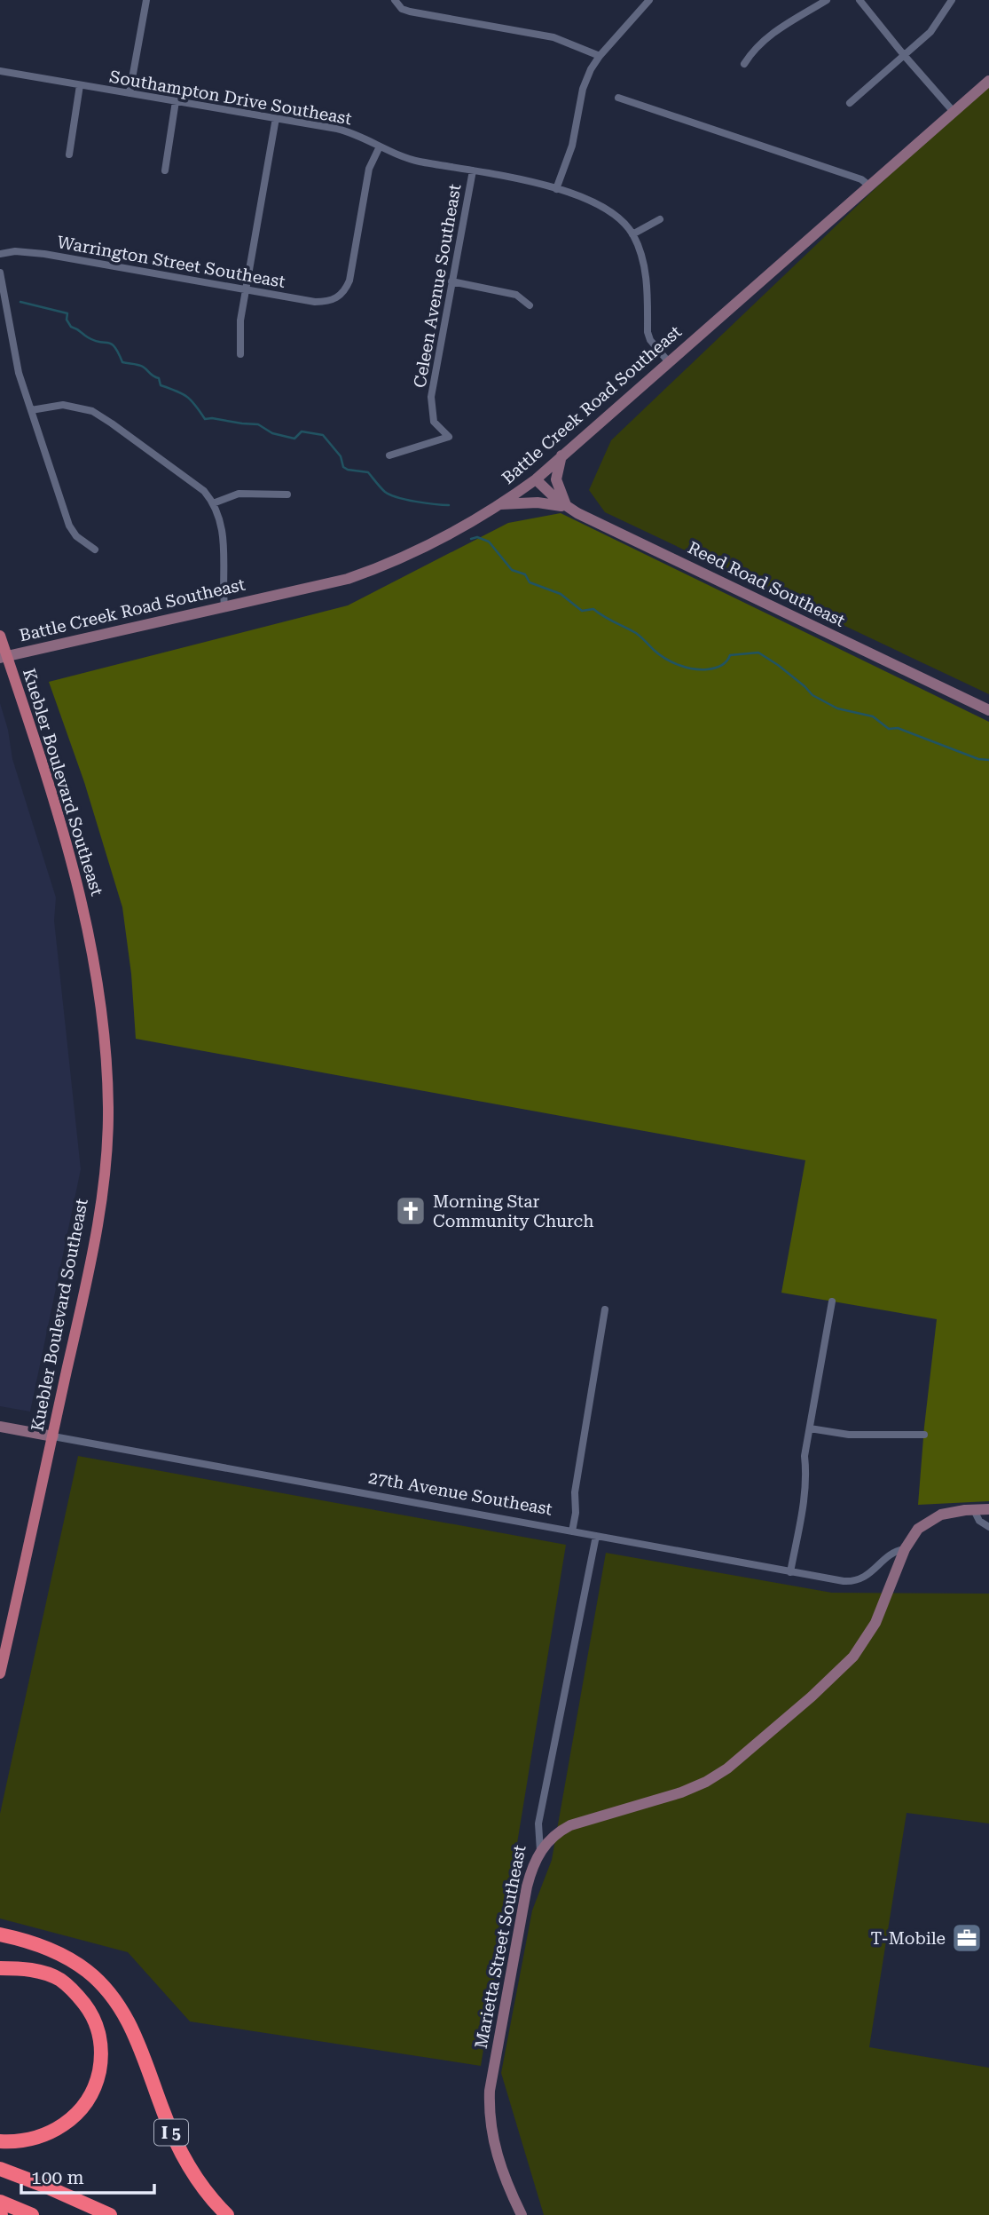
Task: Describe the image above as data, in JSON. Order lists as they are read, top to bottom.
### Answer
{
  "streets": {
    "highway": ["I 5"],
    "main road": ["Kuebler Boulevard Southeast"],
    "street": [
      "Southampton Drive Southeast",
      "Warrington Street Southeast",
      "Celeen Avenue Southeast",
      "Battle Creek Road Southeast",
      "Reed Road Southeast",
      "27th Avenue Southeast",
      "Marietta Street Southeast"
    ]
  },
  "crossings": [
    ["Southampton Drive Southeast", "Warrington Street Southeast"],
    ["Southampton Drive Southeast", "Celeen Avenue Southeast"],
    ["Southampton Drive Southeast", "Battle Creek Road Southeast"],
    ["Battle Creek Road Southeast", "Reed Road Southeast"],
    ["Battle Creek Road Southeast", "Kuebler Boulevard Southeast"],
    ["Kuebler Boulevard Southeast", "27th Avenue Southeast"],
    ["27th Avenue Southeast", "Marietta Street Southeast"]
  ],
  "places": {
    "church": ["Morning Star Community Church"],
    "office": ["T-Mobile"]
  },
  "scale_bar": "100 m"
}
